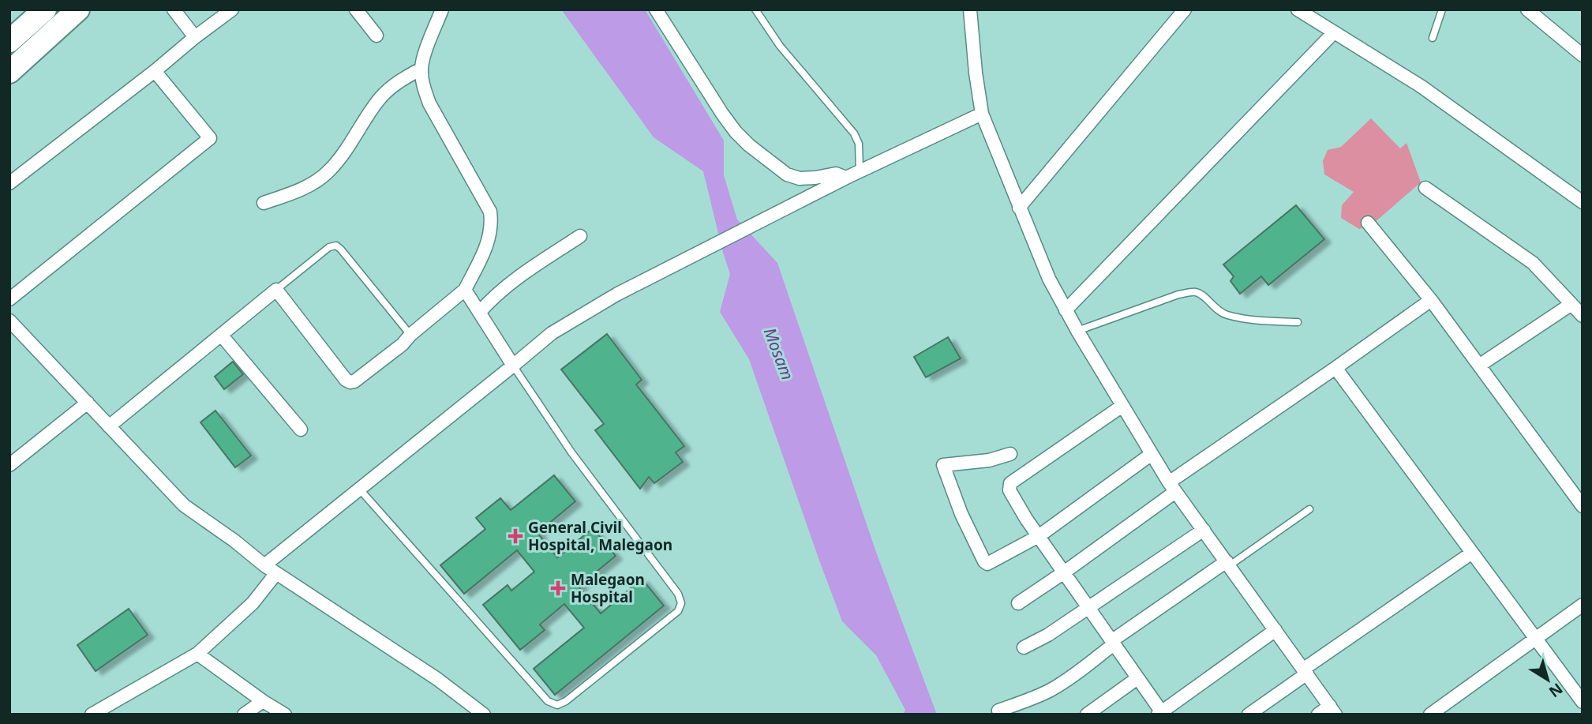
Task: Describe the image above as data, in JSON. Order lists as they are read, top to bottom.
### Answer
{
  "water": ["Mosam"],
  "places": {
    "health": ["General Civil Hospital, Malegaon", "Malegaon Hospital"]
  },
  "north": "bottom right"
}
